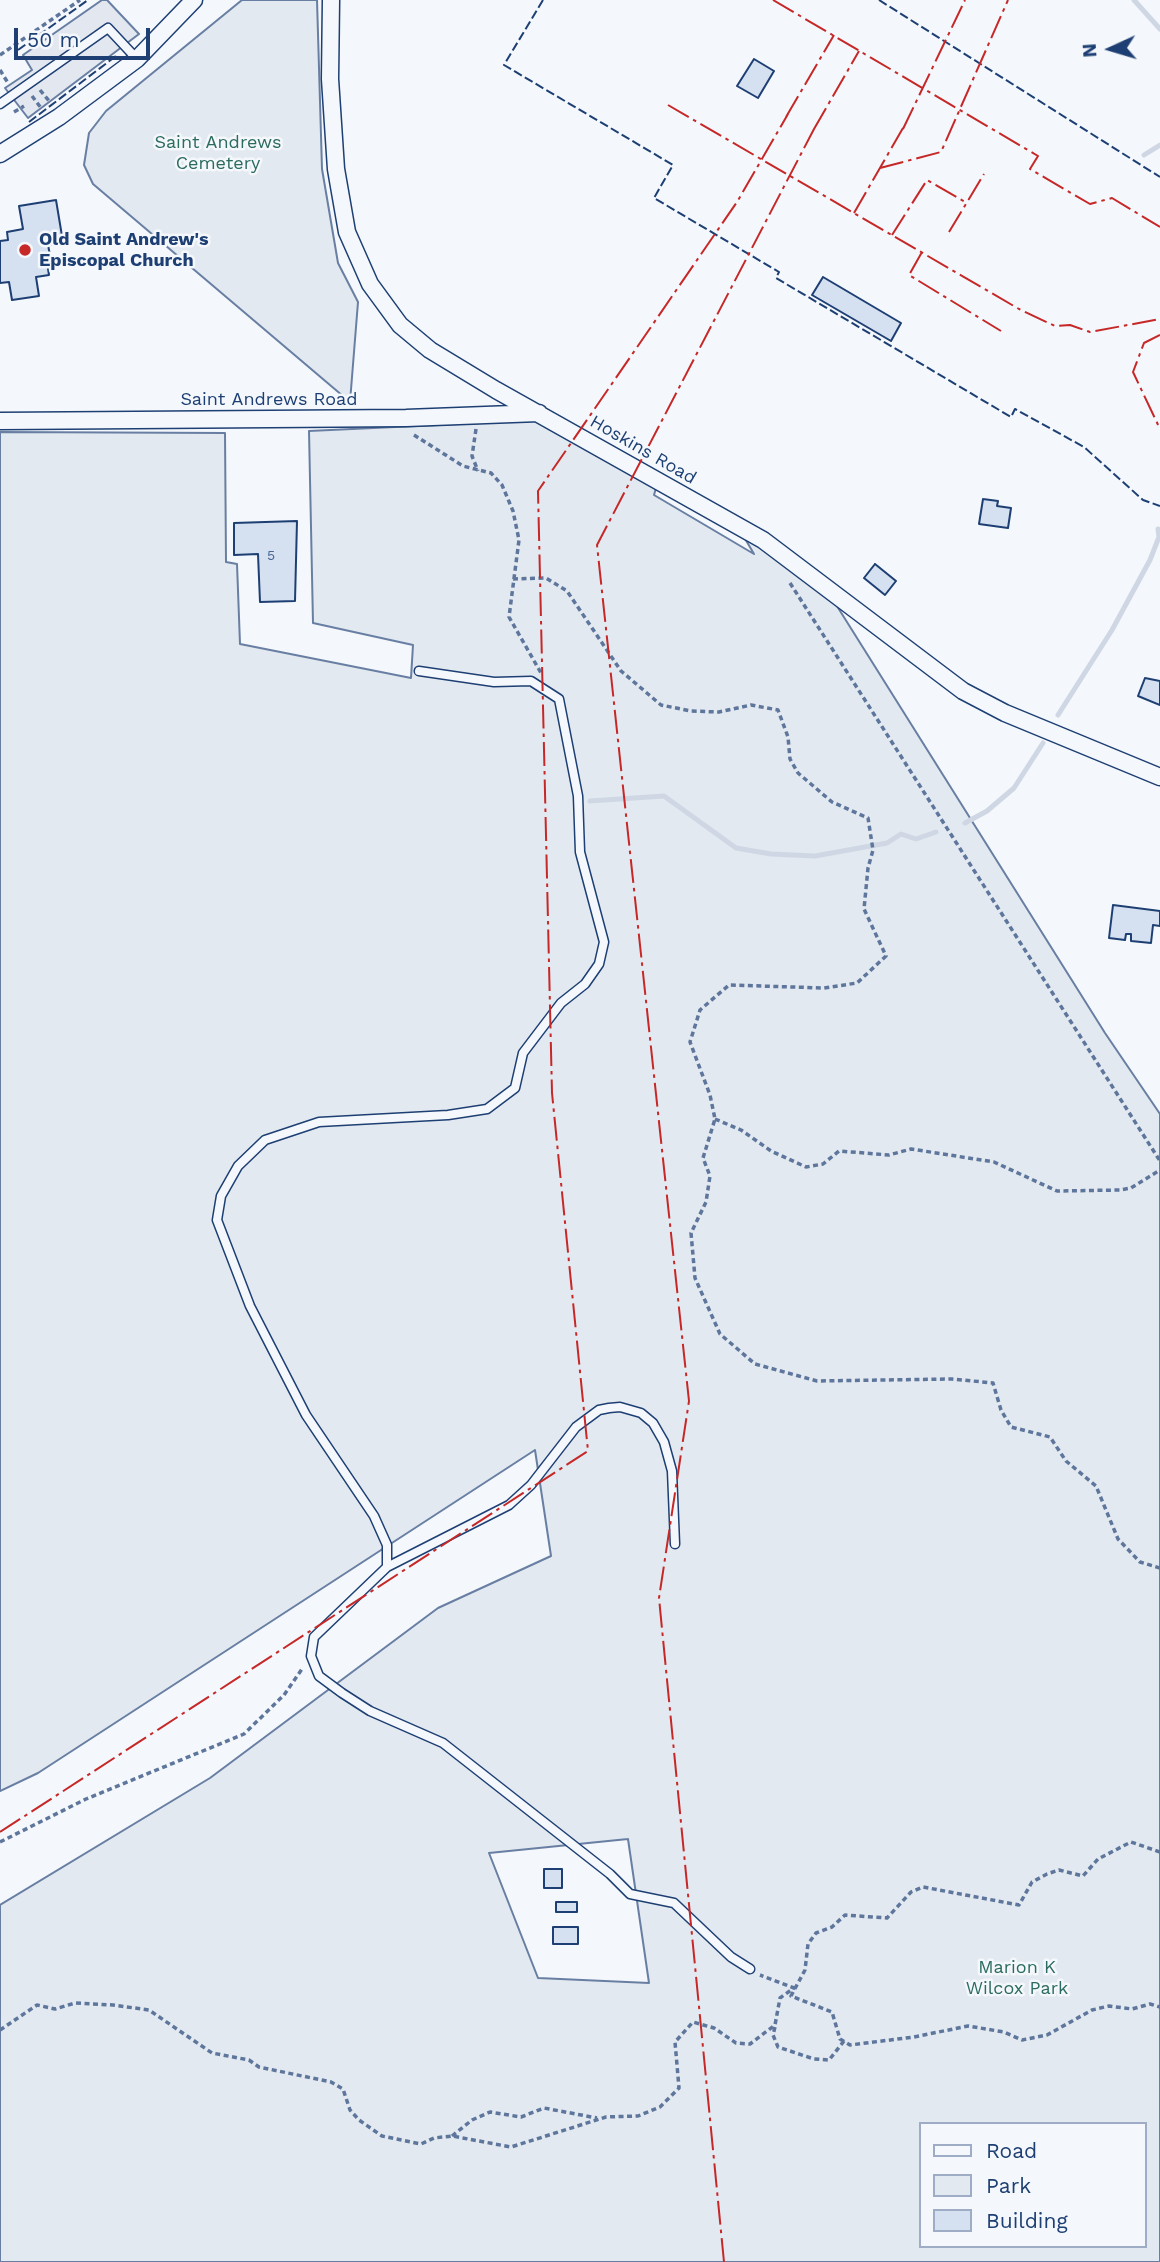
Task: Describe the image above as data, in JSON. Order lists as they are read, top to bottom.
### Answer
{
  "streets": {
    "street": ["Saint Andrews Road", "Hoskins Road"]
  },
  "crossings": [
    ["Saint Andrews Road", "Hoskins Road"]
  ],
  "parks": ["Saint Andrews Cemetery", "Marion K Wilcox Park"],
  "places": ["Old Saint Andrew's Episcopal Church"],
  "house_numbers": ["5"],
  "legend": ["Road", "Park", "Building"],
  "scale_bar": "50 m",
  "north": "left"
}
